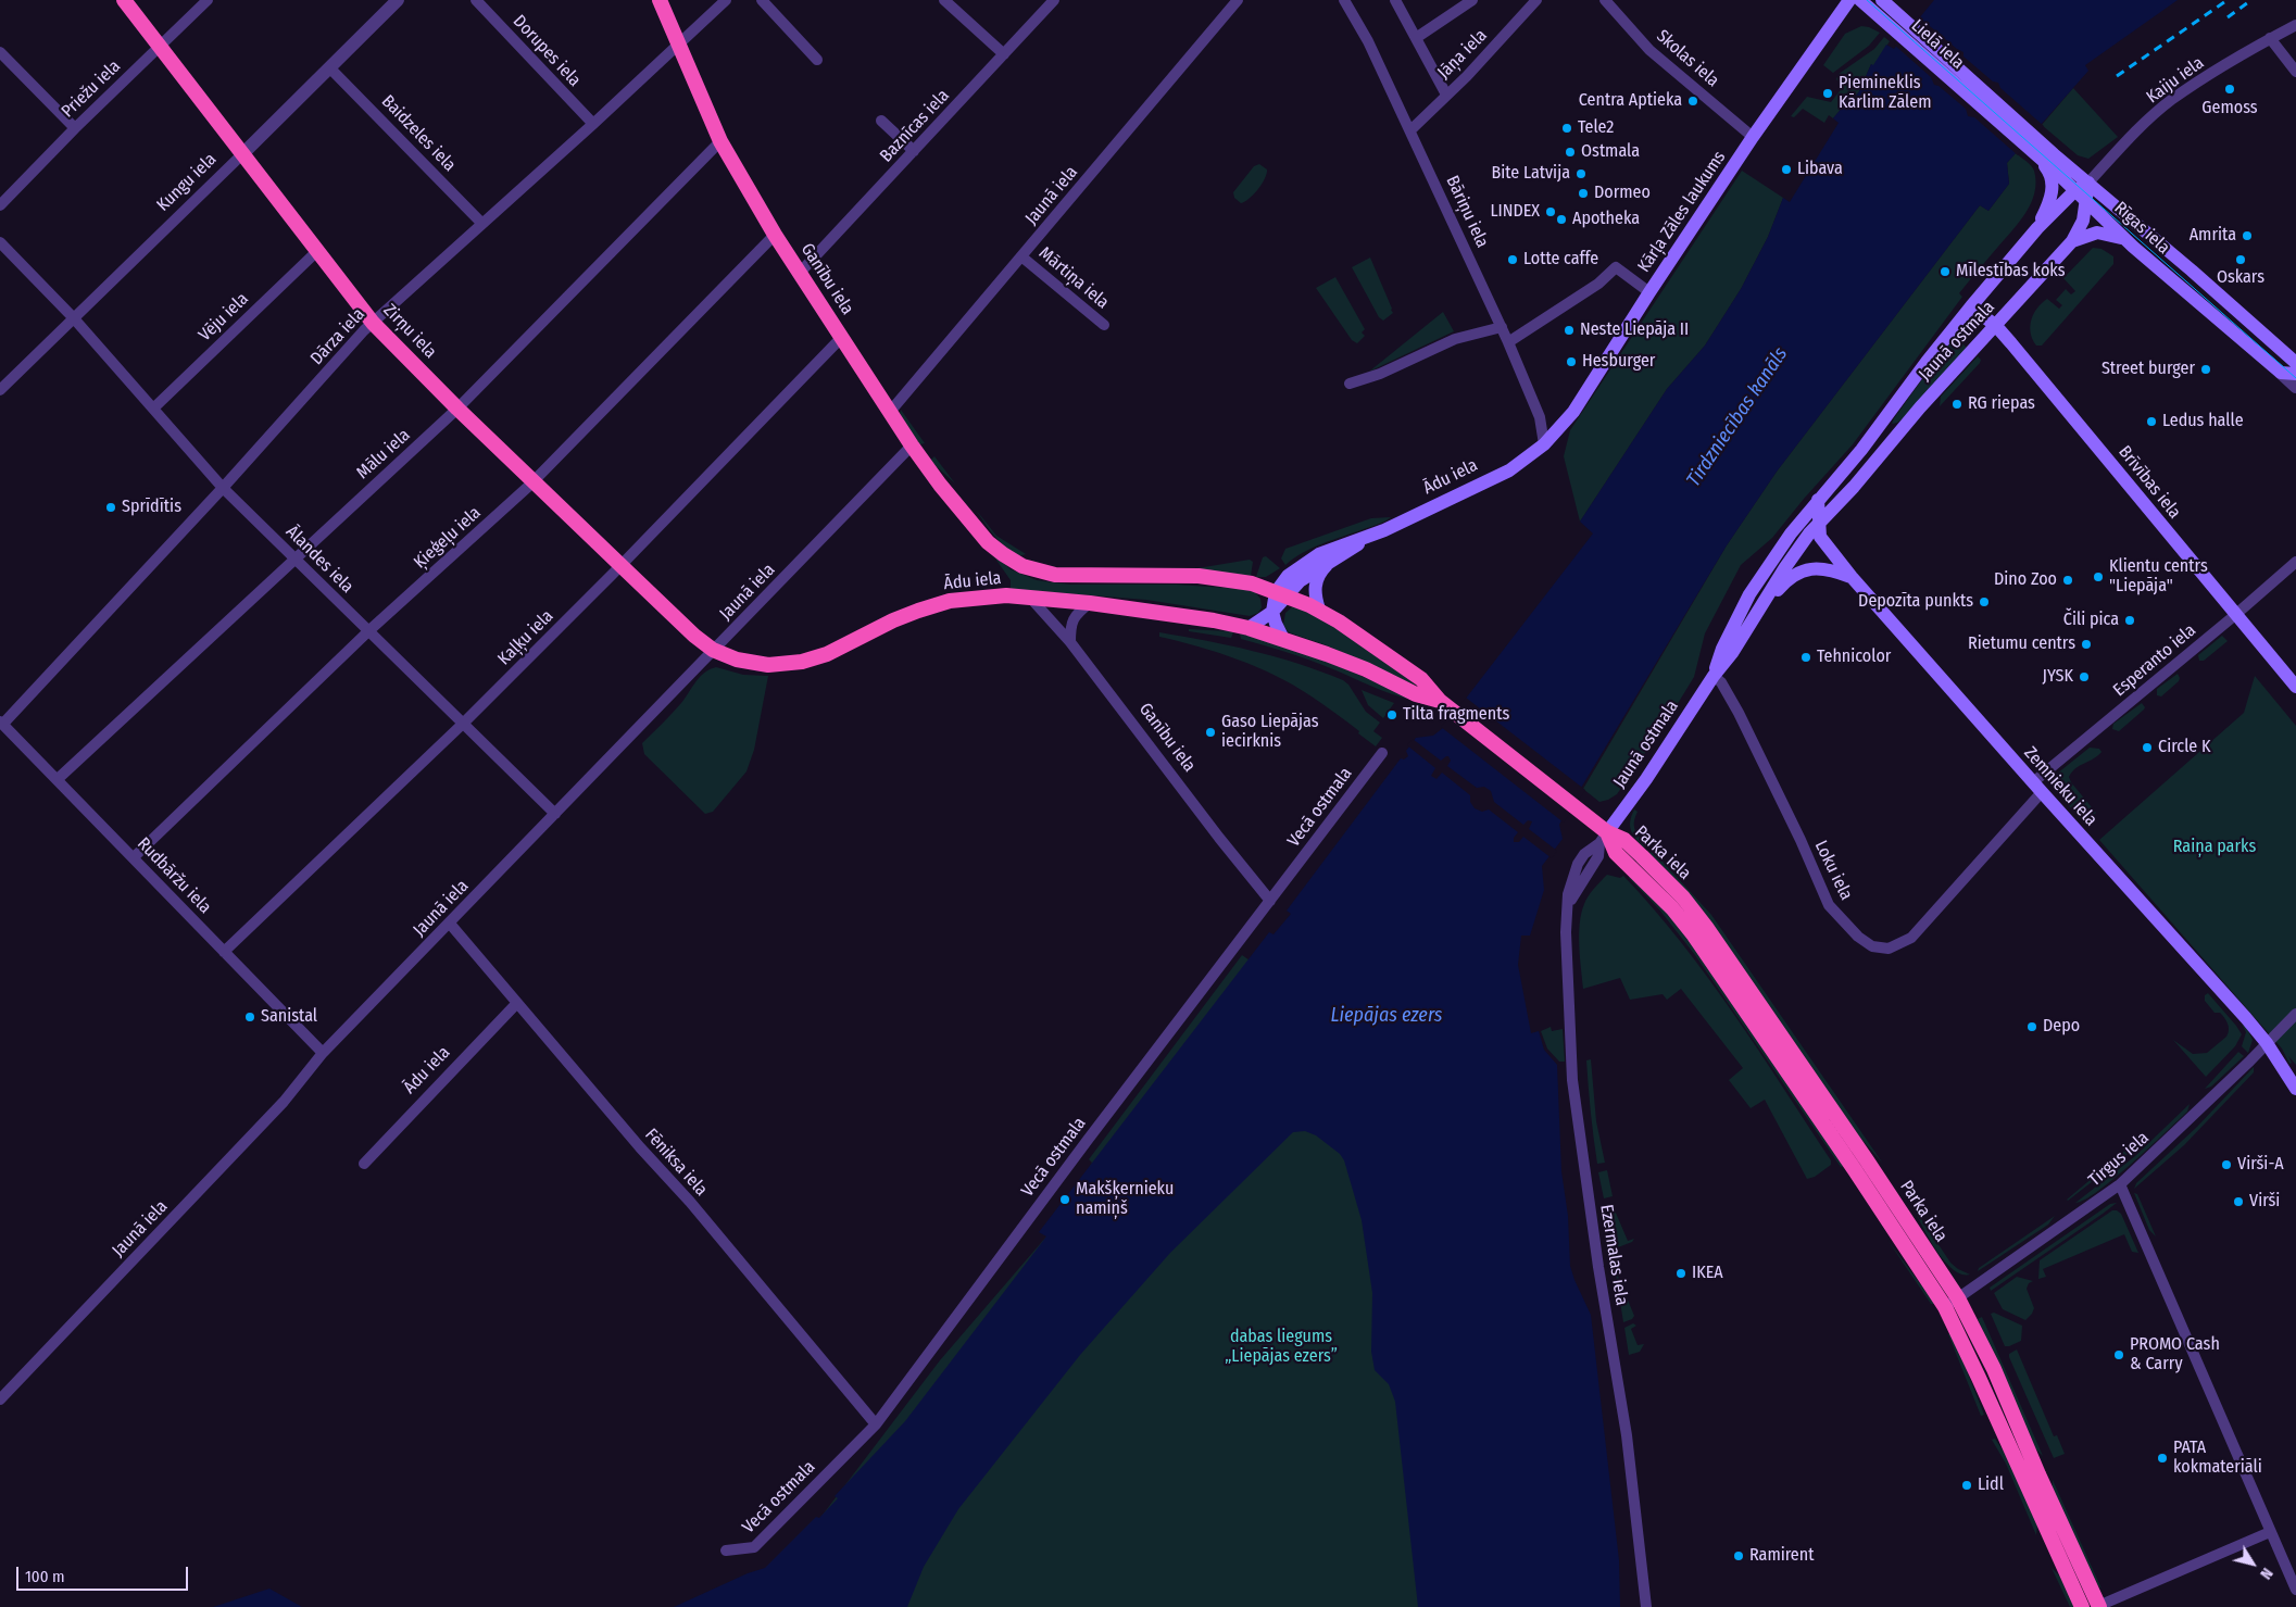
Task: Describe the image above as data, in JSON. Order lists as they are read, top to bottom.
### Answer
{
  "streets": {
    "highway": [
      "Ganību iela",
      "Zirņu iela",
      "Ādu iela",
      "Parka iela"
    ],
    "main road": [
      "Lielā iela",
      "Kārļa Zāles laukums",
      "Rīgas iela",
      "Jaunā ostmala",
      "Brīvības iela",
      "Zemnieku iela"
    ],
    "street": [
      "Dorupes iela",
      "Jāņa iela",
      "Skolas iela",
      "Kaiju iela",
      "Priežu iela",
      "Baznīcas iela",
      "Baidzeles iela",
      "Kungu iela",
      "Jaunā iela",
      "Bāriņu iela",
      "Mārtiņa iela",
      "Vēju iela",
      "Dārza iela",
      "Mālu iela",
      "Ķieģeļu iela",
      "Ālandes iela",
      "Kaļķu iela",
      "Esperanto iela",
      "Vecā ostmala",
      "Loku iela",
      "Rudbāržu iela",
      "Tirgus iela",
      "Fēniksa iela",
      "Ezermalas iela"
    ]
  },
  "crossings": [
    ["Lielā iela", "Rīgas iela"],
    ["Dorupes iela", "Dārza iela"],
    ["Jāņa iela", "Bāriņu iela"],
    ["Skolas iela", "Kārļa Zāles laukums"],
    ["Kaiju iela", "Rīgas iela"],
    ["Kaiju iela", "Jaunā ostmala"],
    ["Priežu iela", "Zirņu iela"],
    ["Baznīcas iela", "Ganību iela"],
    ["Baidzeles iela", "Kungu iela"],
    ["Baidzeles iela", "Dārza iela"],
    ["Kungu iela", "Zirņu iela"],
    ["Kungu iela", "Ālandes iela"],
    ["Jaunā iela", "Mārtiņa iela"],
    ["Jaunā iela", "Ganību iela"],
    ["Jaunā iela", "Zirņu iela"],
    ["Jaunā iela", "Ādu iela"],
    ["Jaunā iela", "Ālandes iela"],
    ["Jaunā iela", "Rudbāržu iela"],
    ["Jaunā iela", "Fēniksa iela"],
    ["Bāriņu iela", "Kārļa Zāles laukums"],
    ["Bāriņu iela", "Ādu iela"],
    ["Kārļa Zāles laukums", "Ādu iela"],
    ["Rīgas iela", "Jaunā ostmala"],
    ["Ganību iela", "Dārza iela"],
    ["Ganību iela", "Mālu iela"],
    ["Ganību iela", "Ādu iela"],
    ["Ganību iela", "Ķieģeļu iela"],
    ["Ganību iela", "Kaļķu iela"],
    ["Ganību iela", "Vecā ostmala"],
    ["Vēju iela", "Zirņu iela"],
    ["Vēju iela", "Ālandes iela"],
    ["Zirņu iela", "Dārza iela"],
    ["Zirņu iela", "Mālu iela"],
    ["Zirņu iela", "Ādu iela"],
    ["Zirņu iela", "Ķieģeļu iela"],
    ["Zirņu iela", "Kaļķu iela"],
    ["Dārza iela", "Ālandes iela"],
    ["Dārza iela", "Rudbāržu iela"],
    ["Jaunā ostmala", "Brīvības iela"],
    ["Jaunā ostmala", "Zemnieku iela"],
    ["Jaunā ostmala", "Parka iela"],
    ["Jaunā ostmala", "Loku iela"],
    ["Jaunā ostmala", "Ezermalas iela"],
    ["Mālu iela", "Ālandes iela"],
    ["Mālu iela", "Rudbāržu iela"],
    ["Ādu iela", "Fēniksa iela"],
    ["Brīvības iela", "Esperanto iela"],
    ["Ķieģeļu iela", "Ālandes iela"],
    ["Ķieģeļu iela", "Rudbāržu iela"],
    ["Ālandes iela", "Kaļķu iela"],
    ["Kaļķu iela", "Rudbāržu iela"],
    ["Esperanto iela", "Zemnieku iela"],
    ["Esperanto iela", "Loku iela"],
    ["Zemnieku iela", "Loku iela"],
    ["Zemnieku iela", "Tirgus iela"],
    ["Vecā ostmala", "Fēniksa iela"],
    ["Parka iela", "Tirgus iela"],
    ["Parka iela", "Ezermalas iela"]
  ],
  "water": ["Tirdzniecības kanāls", "Liepājas ezers"],
  "parks": ["Raiņa parks", "dabas liegums „Liepājas ezers”"],
  "places": [
    "Gemoss",
    "Piemineklis Kārlim Zālem",
    "Centra Aptieka",
    "Tele2",
    "Ostmala",
    "Libava",
    "Bite Latvija",
    "Dormeo",
    "LINDEX",
    "Apotheka",
    "Amrita",
    "Lotte caffe",
    "Oskars",
    "Mīlestības koks",
    "Neste Liepāja II",
    "Hesburger",
    "Street burger",
    "RG riepas",
    "Ledus halle",
    "Sprīdītis",
    "Klientu centrs \"Liepāja\"",
    "Dino Zoo",
    "Depozīta punkts",
    "Čili pica",
    "Rietumu centrs",
    "Tehnicolor",
    "JYSK",
    "Tilta fragments",
    "Gaso Liepājas iecirknis",
    "Circle K",
    "Sanistal",
    "Depo",
    "Virši-A",
    "Makšķernieku namiņš",
    "Virši",
    "IKEA",
    "PROMO Cash & Carry",
    "PATA kokmateriāli",
    "Lidl",
    "Ramirent"
  ],
  "scale_bar": "100 m",
  "north": "bottom right"
}
